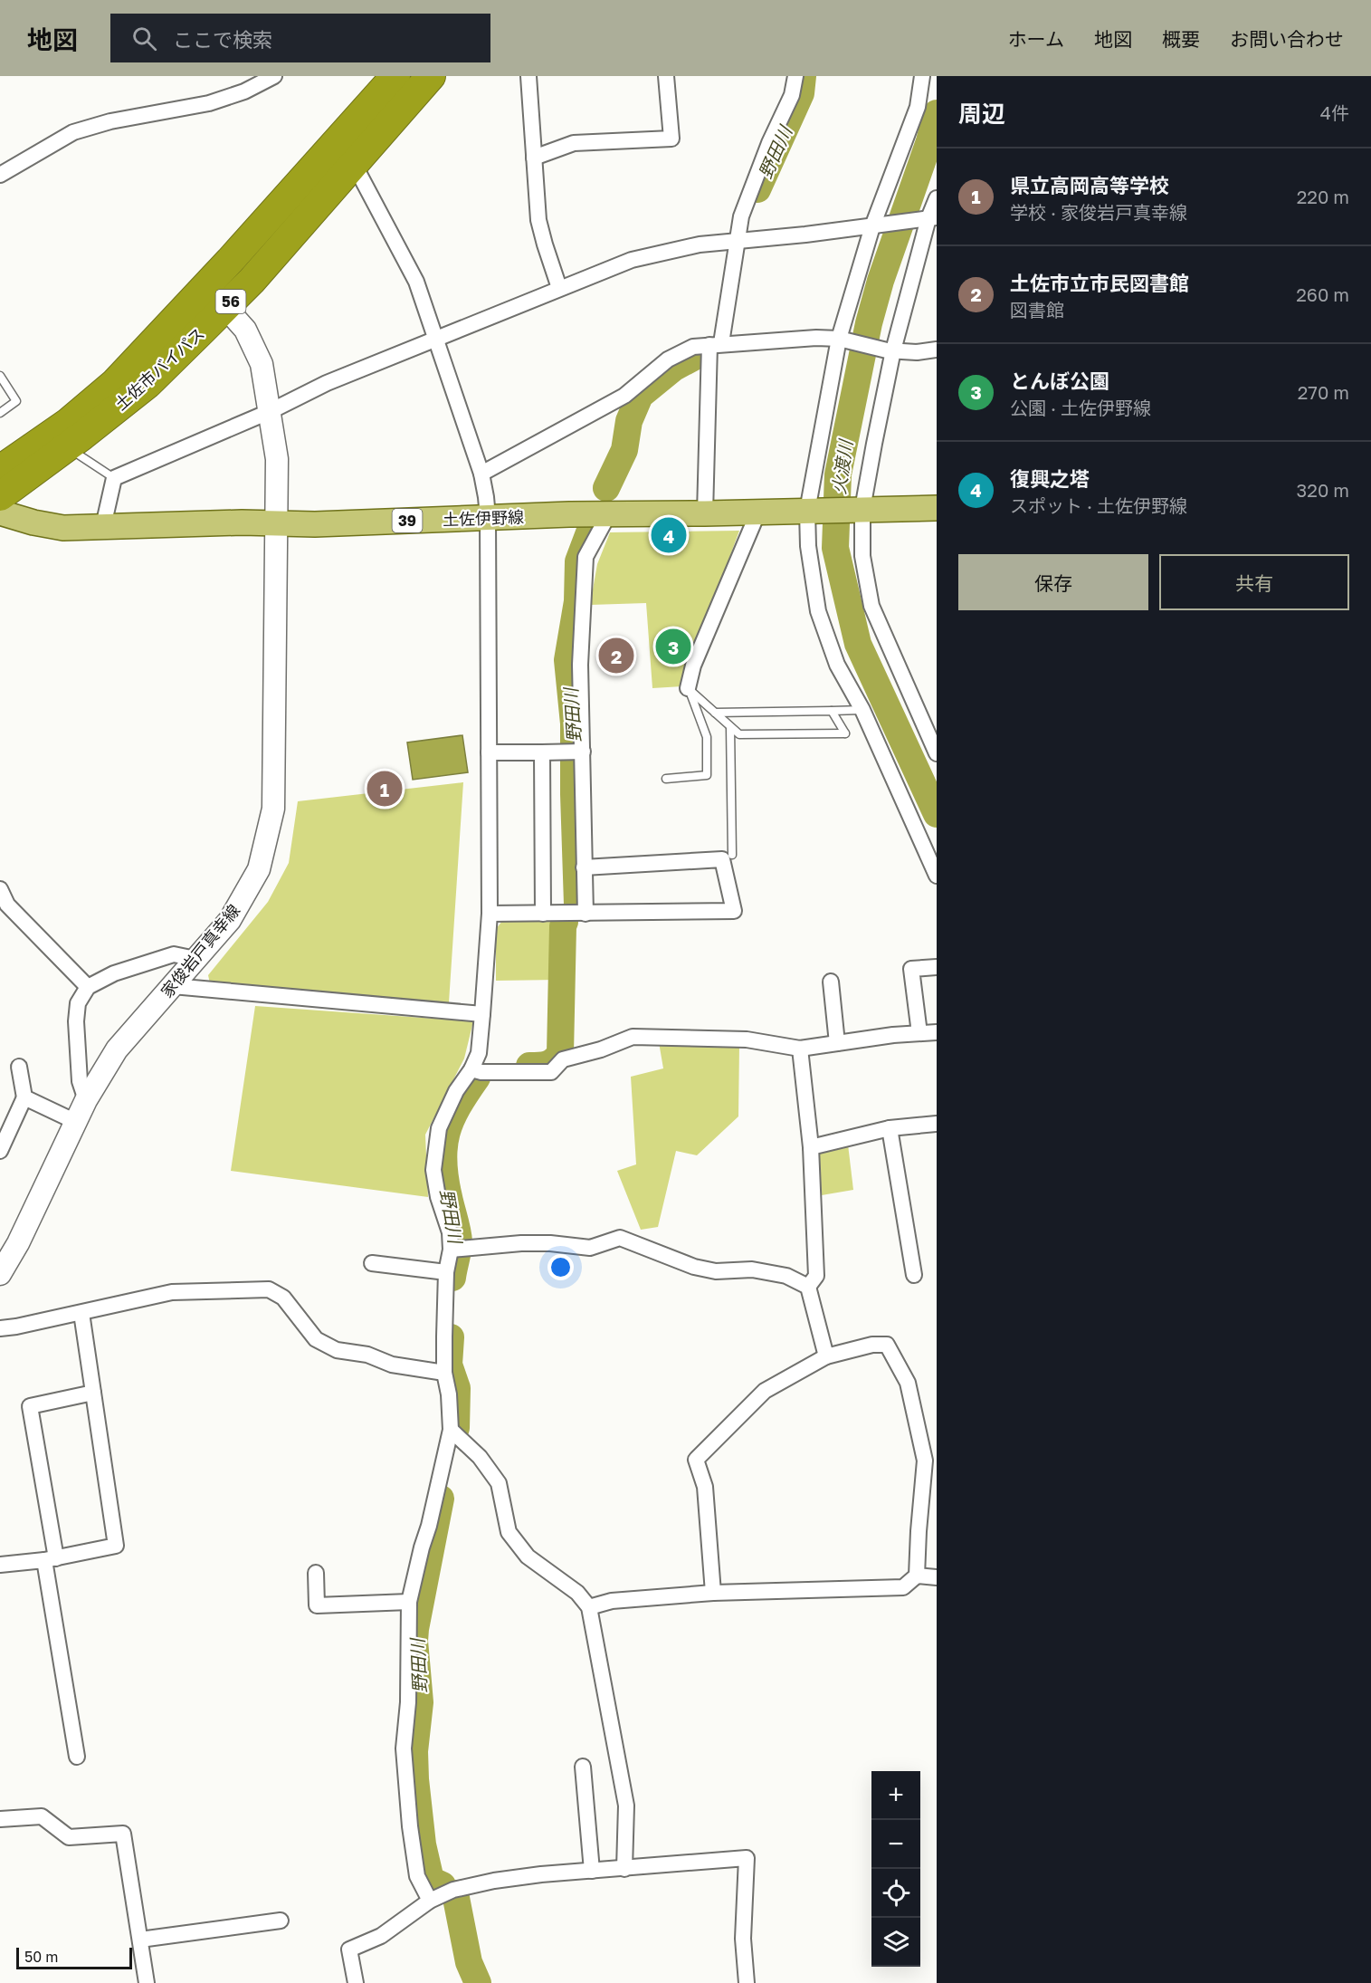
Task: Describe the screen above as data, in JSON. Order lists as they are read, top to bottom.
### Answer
{
  "streets": {
    "highway": ["56", "土佐市バイパス"],
    "main road": ["土佐伊野線", "39", "家俊岩戸真幸線"]
  },
  "crossings": [
    ["土佐市バイパス", "家俊岩戸真幸線"],
    ["土佐伊野線", "家俊岩戸真幸線"]
  ],
  "water": ["野田川", "火渡川"],
  "scale_bar": "50 m",
  "page": {
    "header": "地図",
    "search": "ここで検索",
    "nav": [
      "ホーム",
      "地図",
      "概要",
      "お問い合わせ"
    ],
    "heading": ["周辺", "4件"],
    "list": [
      {
        "mark": "1",
        "name": "県立高岡高等学校",
        "note": "学校 · 家俊岩戸真幸線",
        "value": "220 m"
      },
      {
        "mark": "2",
        "name": "土佐市立市民図書館",
        "note": "図書館",
        "value": "260 m"
      },
      {
        "mark": "3",
        "name": "とんぼ公園",
        "note": "公園 · 土佐伊野線",
        "value": "270 m"
      },
      {
        "mark": "4",
        "name": "復興之塔",
        "note": "スポット · 土佐伊野線",
        "value": "320 m"
      }
    ],
    "pins": [
      "4",
      "3",
      "2",
      "1"
    ],
    "buttons": ["保存", "共有"],
    "map_buttons": ["+", "−"],
    "scale": "50 m"
  }
}
